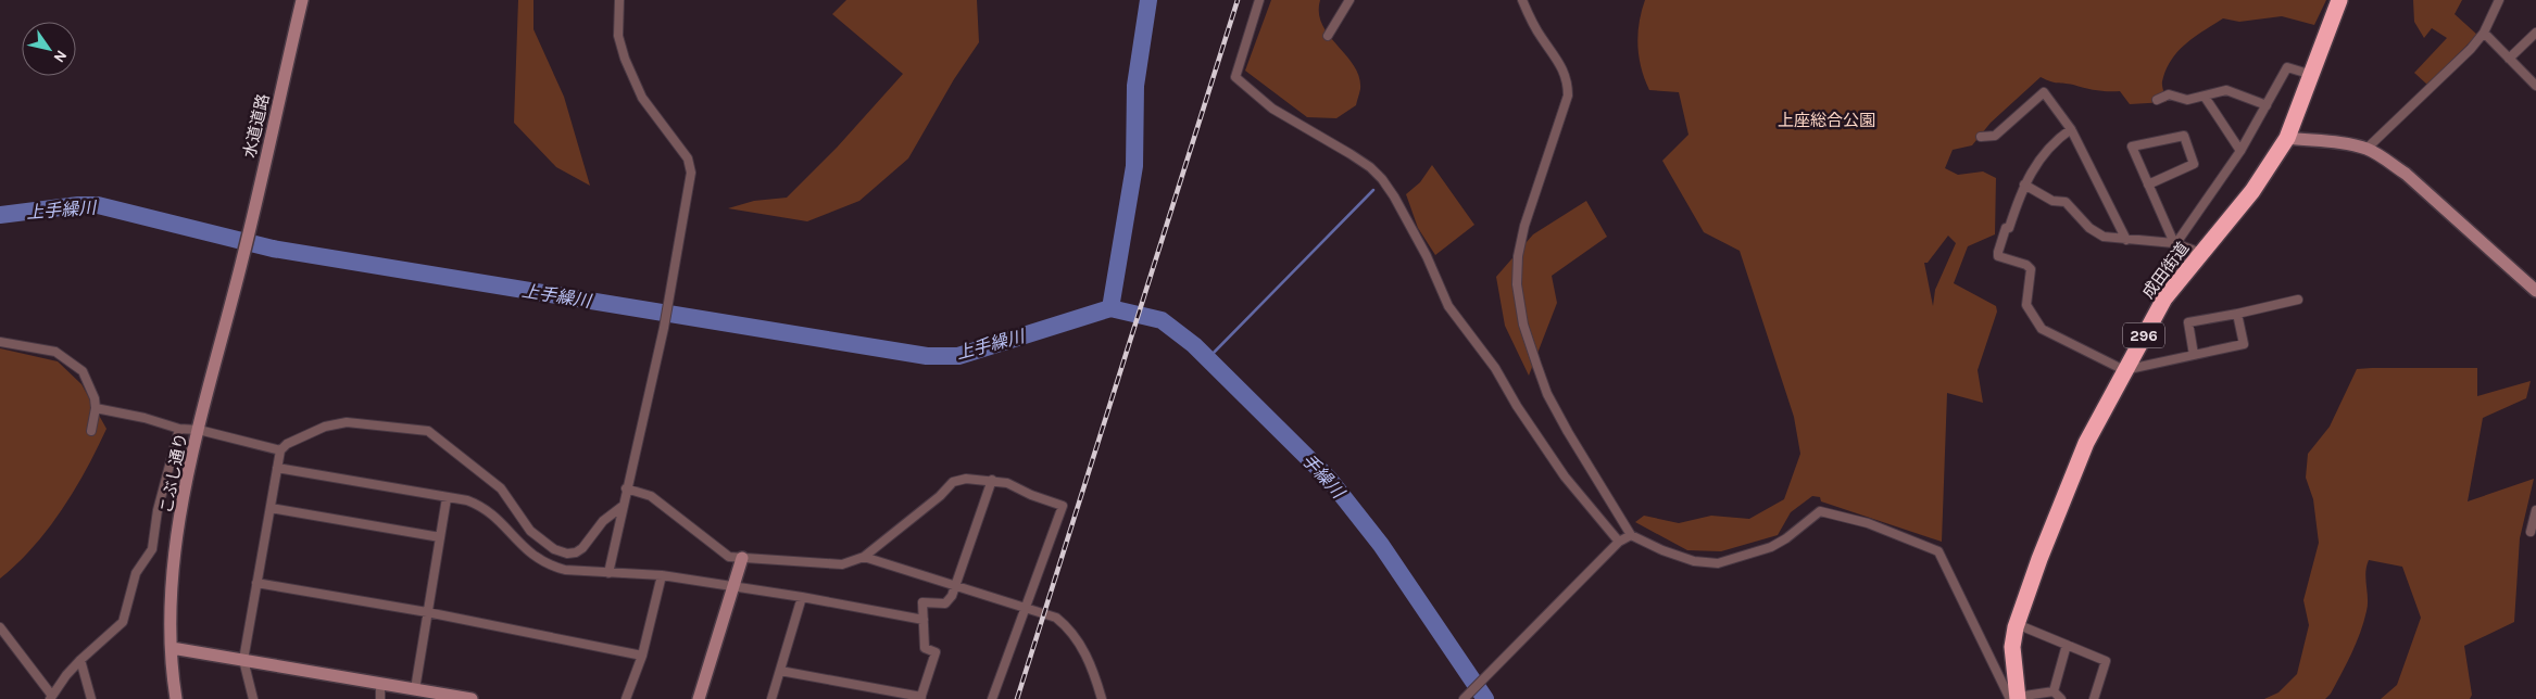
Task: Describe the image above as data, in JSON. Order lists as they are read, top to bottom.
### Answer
{
  "streets": {
    "highway": ["成田街道", "296"],
    "street": ["水道道路", "こぶし通り"]
  },
  "crossings": [
    ["水道道路", "こぶし通り"]
  ],
  "water": ["上手繰川", "手繰川"],
  "parks": ["上座総合公園"],
  "north": "bottom right"
}
